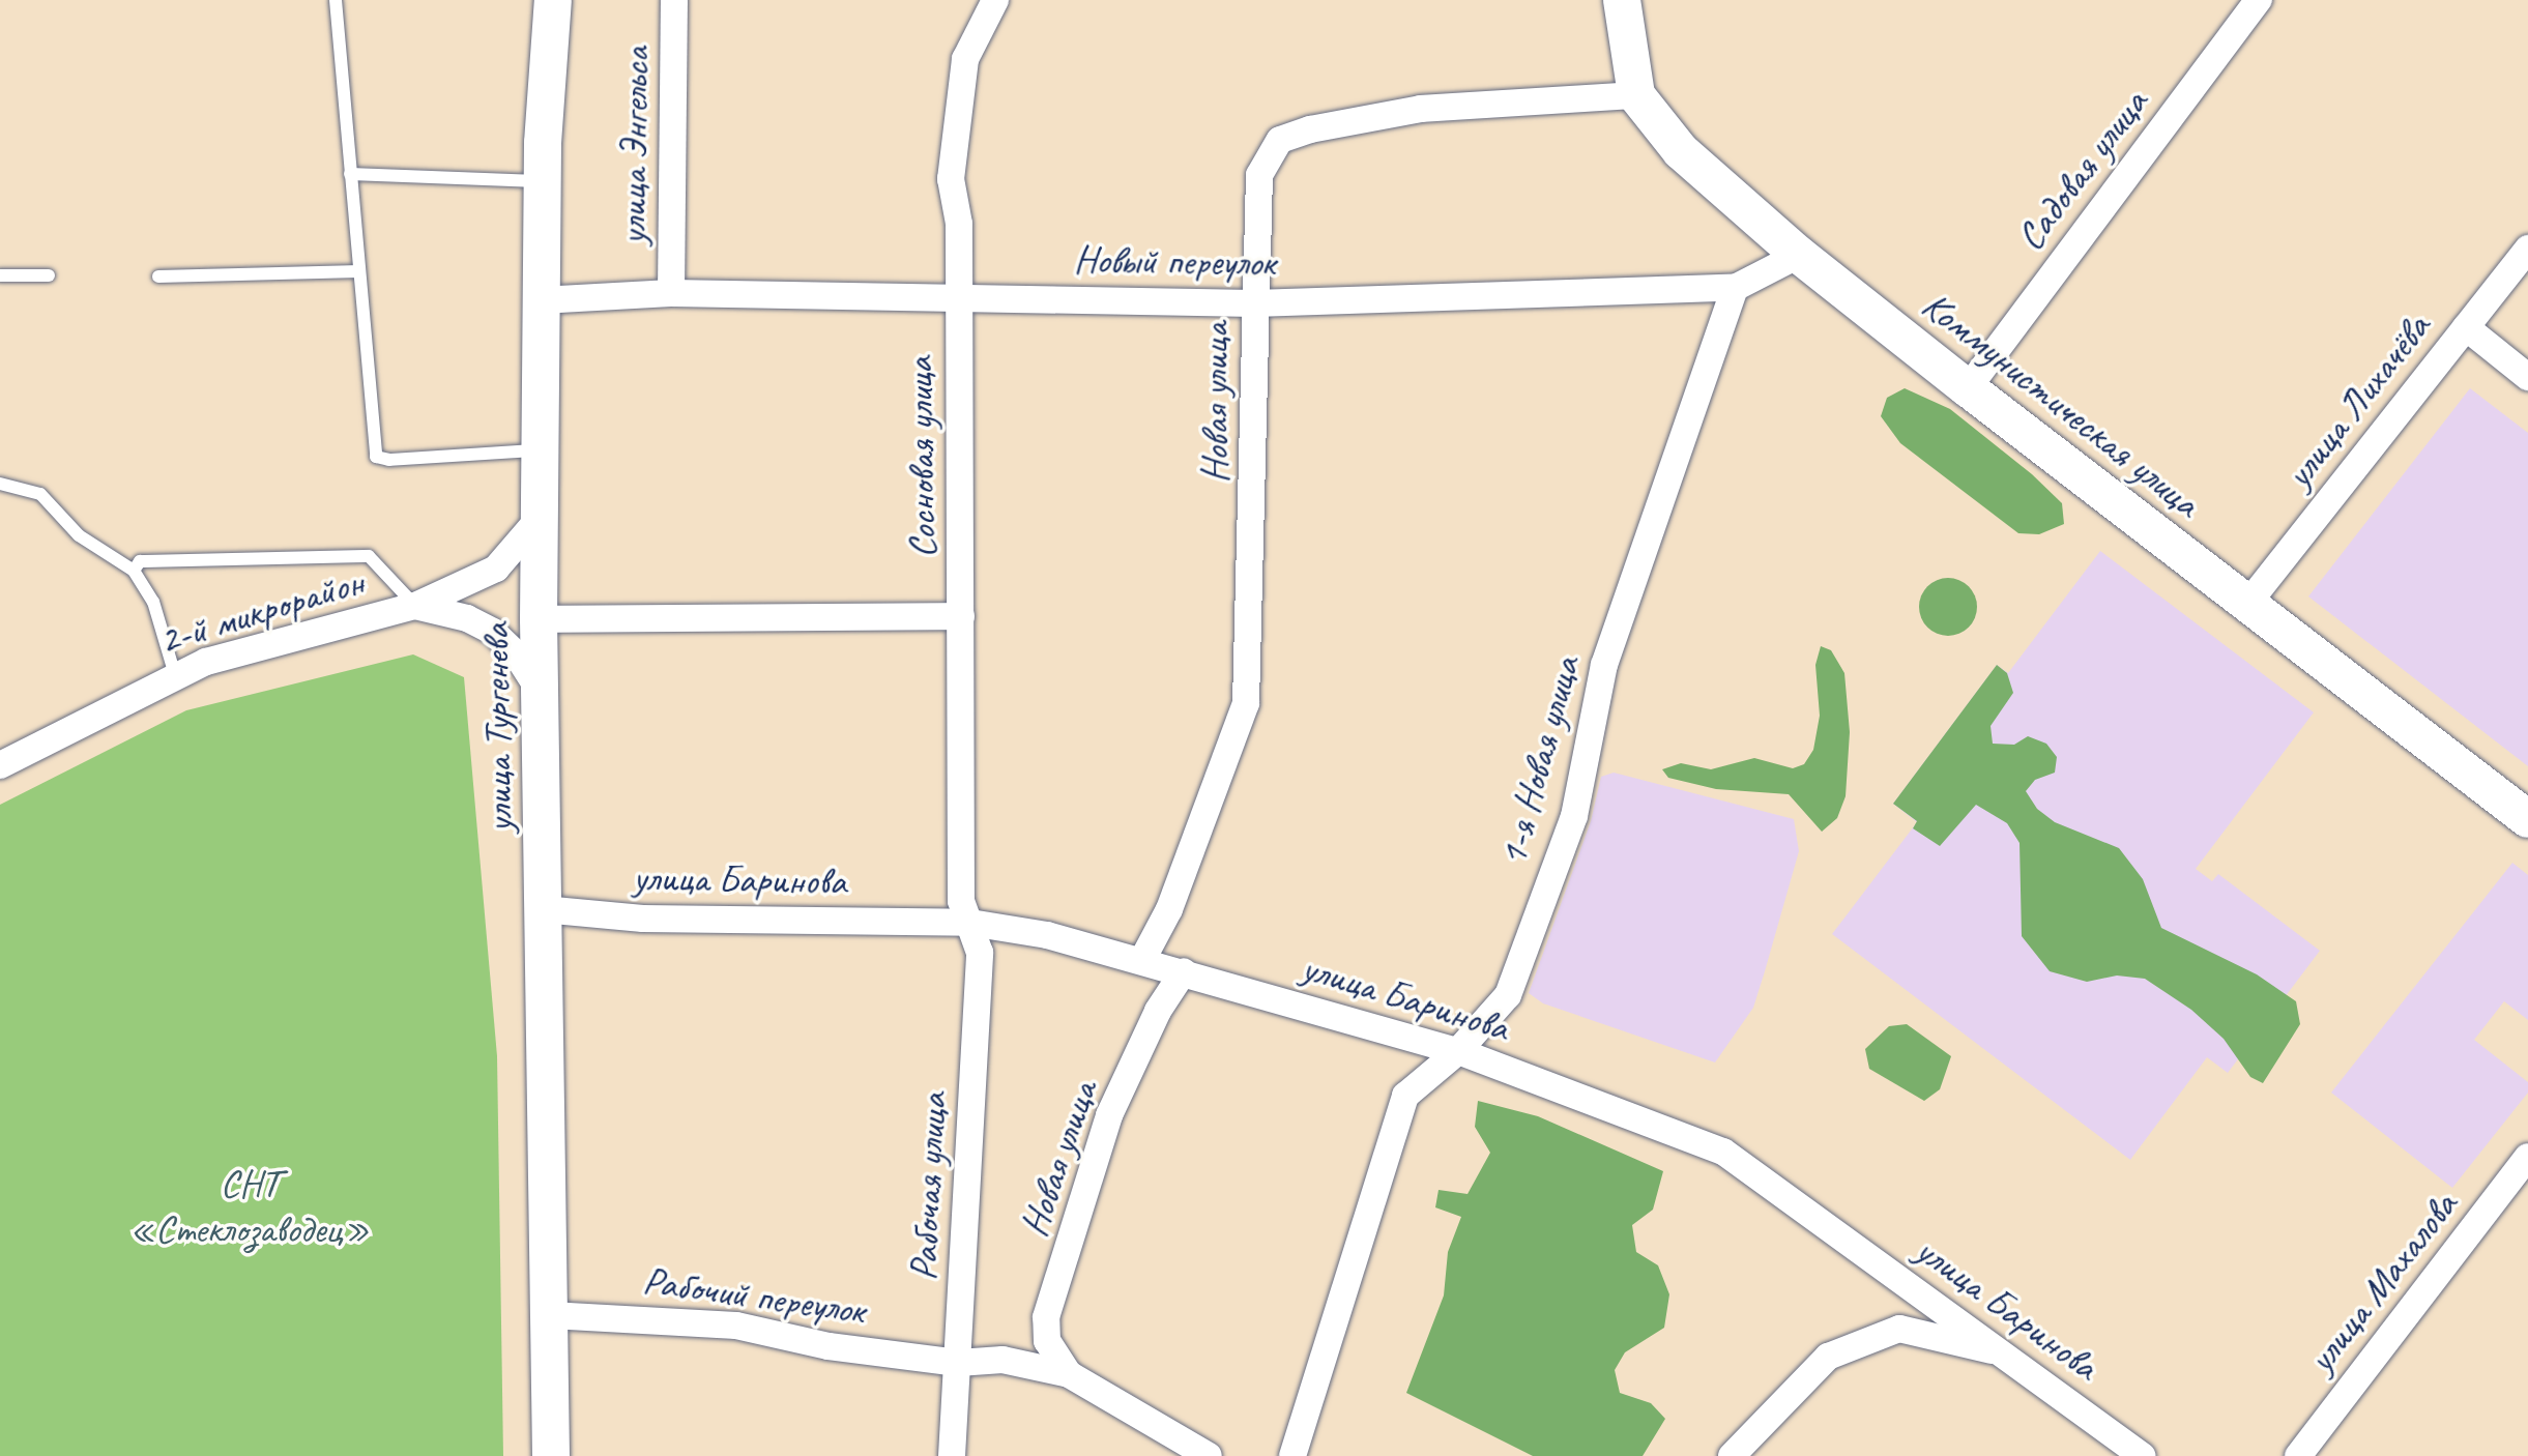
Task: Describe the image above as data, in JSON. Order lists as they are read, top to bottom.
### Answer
{
  "streets": {
    "street": [
      "улица Энгельса",
      "Садовая улица",
      "Новый переулок",
      "улица Лихачёва",
      "Новая улица",
      "Коммунистическая улица",
      "Сосновая улица",
      "2-й микрорайон",
      "улица Тургенева",
      "1-я Новая улица",
      "улица Баринова",
      "Рабочая улица",
      "улица Махалова",
      "Рабочий переулок"
    ]
  },
  "crossings": [
    ["улица Энгельса", "Новый переулок"],
    ["Садовая улица", "Коммунистическая улица"],
    ["Новый переулок", "Новая улица"],
    ["Новый переулок", "Коммунистическая улица"],
    ["Новый переулок", "Сосновая улица"],
    ["Новый переулок", "улица Тургенева"],
    ["Новый переулок", "1-я Новая улица"],
    ["улица Лихачёва", "Коммунистическая улица"],
    ["Новая улица", "Коммунистическая улица"],
    ["Новая улица", "улица Баринова"],
    ["Новая улица", "Рабочий переулок"],
    ["Сосновая улица", "улица Баринова"],
    ["Сосновая улица", "Рабочая улица"],
    ["2-й микрорайон", "улица Тургенева"],
    ["улица Тургенева", "улица Баринова"],
    ["улица Тургенева", "Рабочий переулок"],
    ["1-я Новая улица", "улица Баринова"],
    ["улица Баринова", "Рабочая улица"],
    ["Рабочая улица", "Рабочий переулок"]
  ],
  "parks": ["СНТ «Стеклозаводец»"]
}
